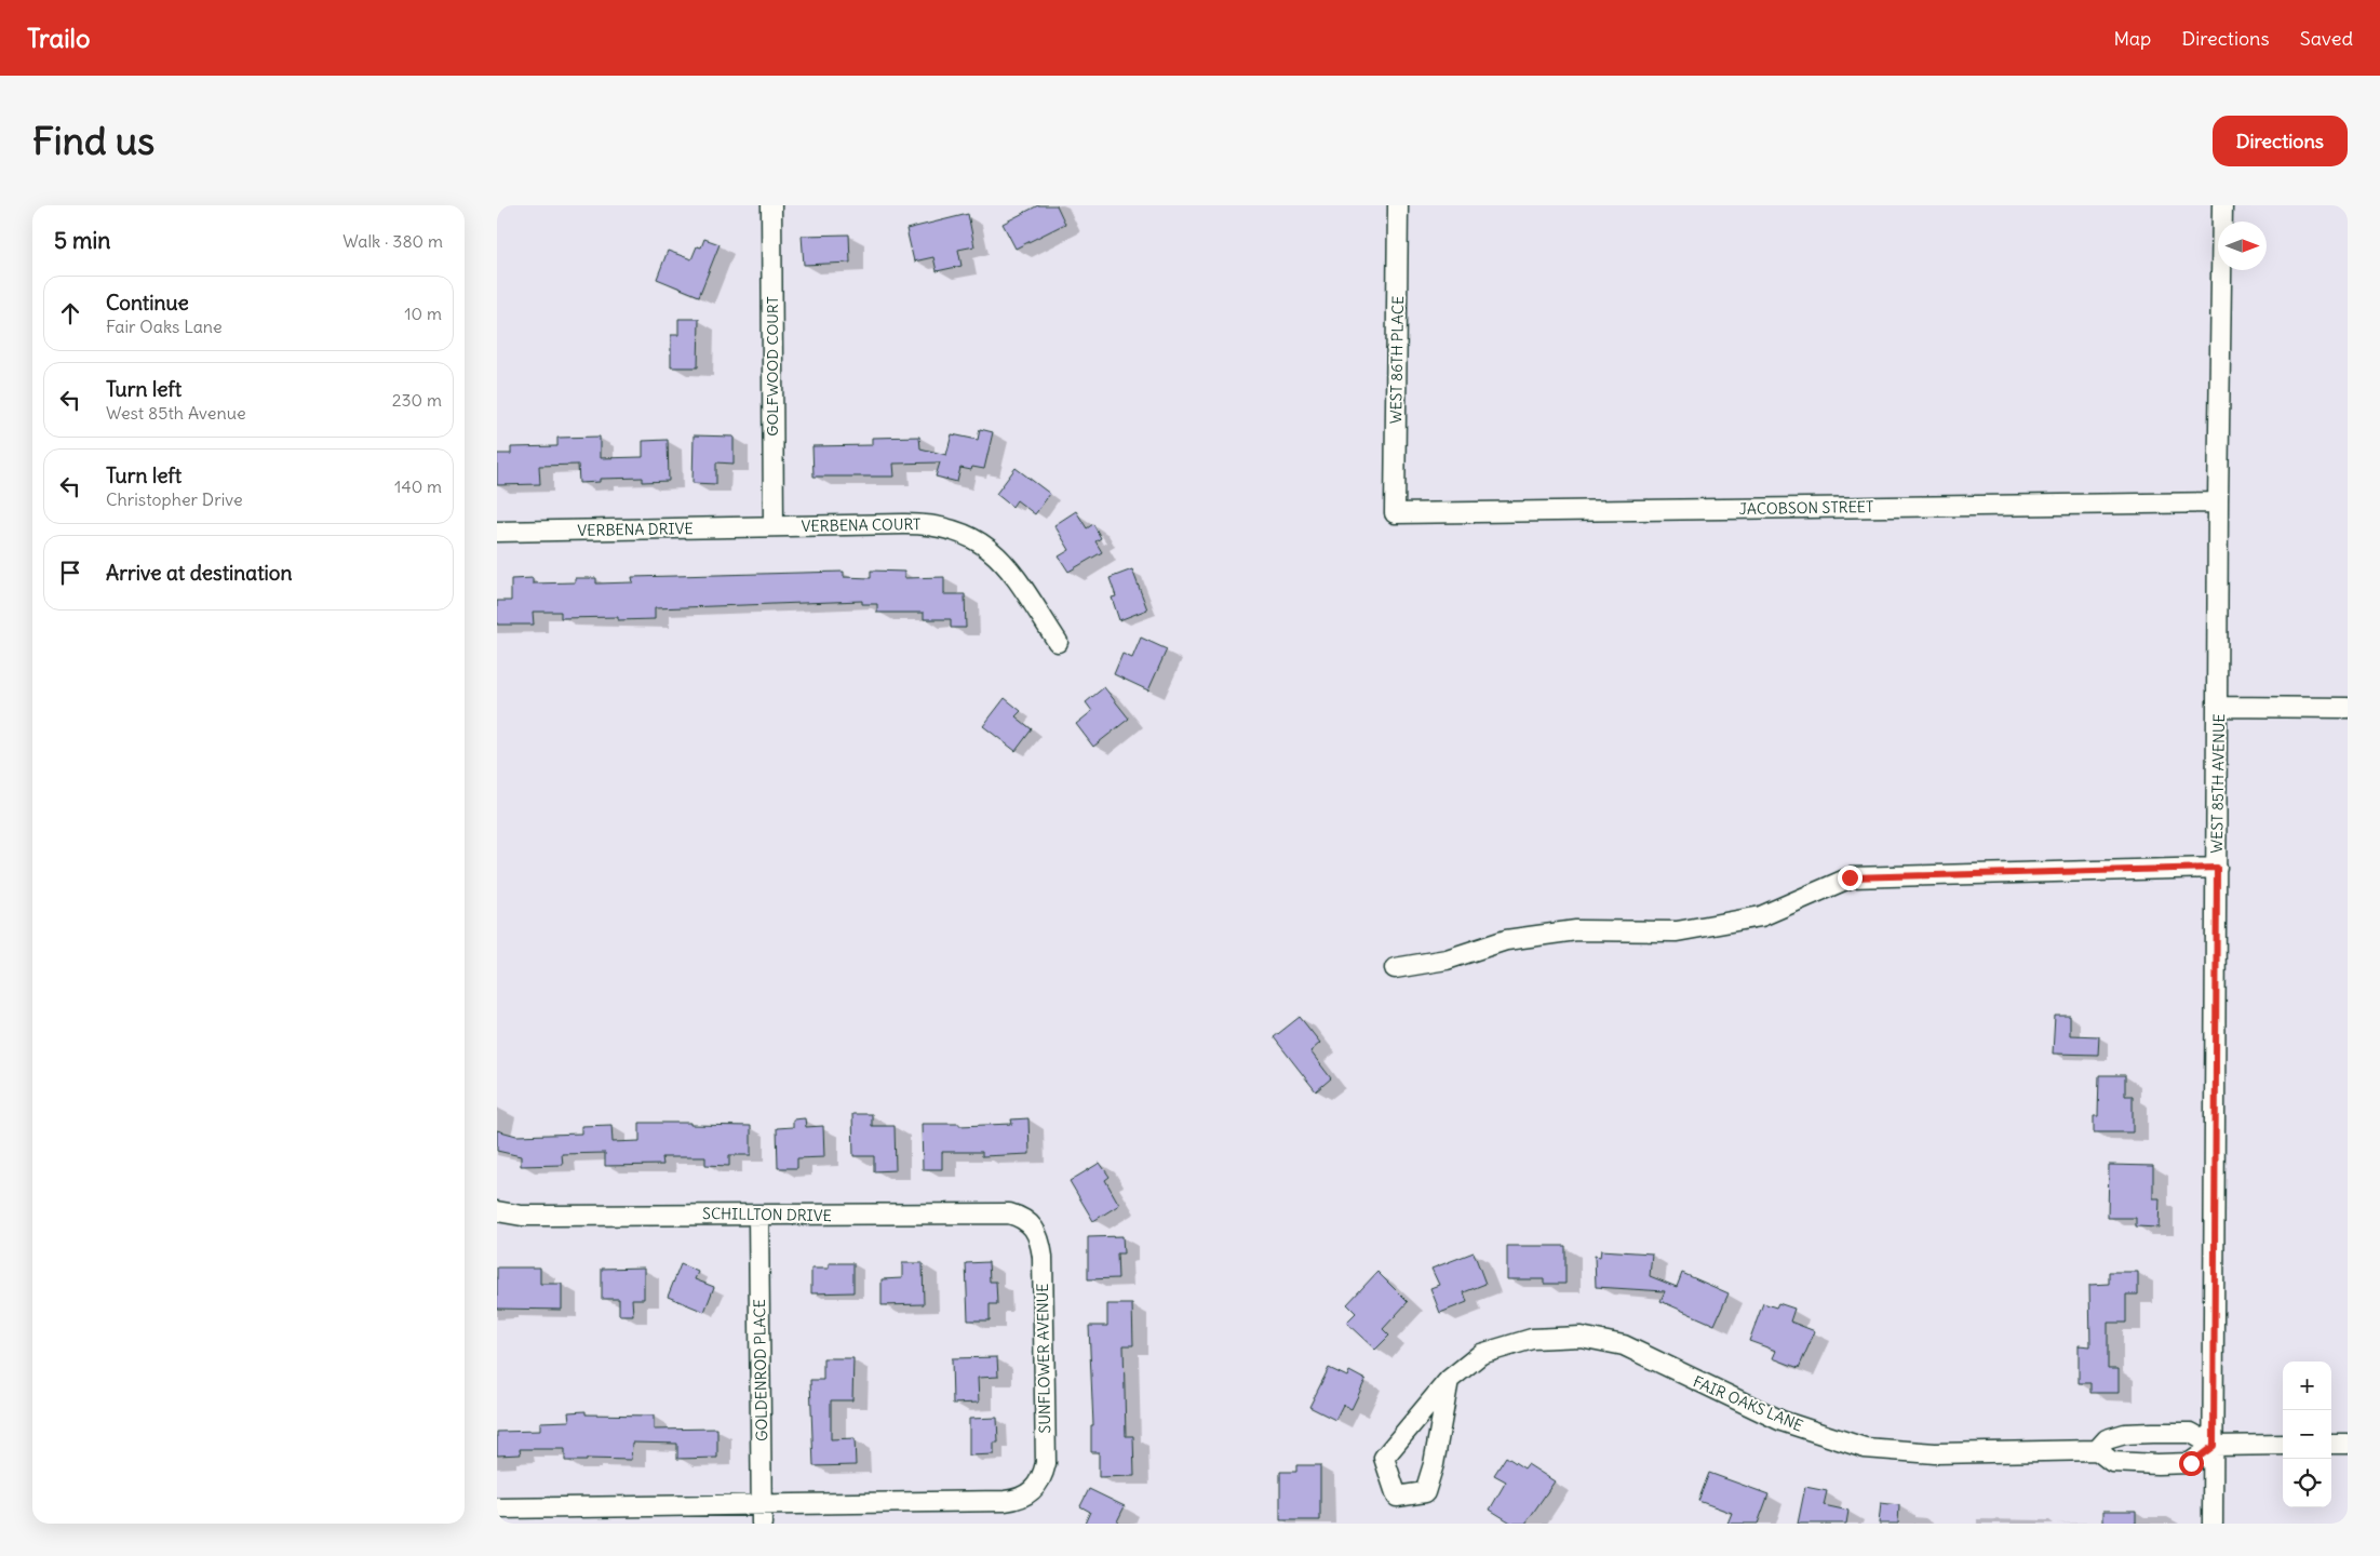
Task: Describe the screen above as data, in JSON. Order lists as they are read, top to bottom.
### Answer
{
  "streets": {
    "street": [
      "WEST 86TH PLACE",
      "GOLFWOOD COURT",
      "JACOBSON STREET",
      "VERBENA COURT",
      "VERBENA DRIVE",
      "WEST 85TH AVENUE",
      "SCHILLTON DRIVE",
      "SUNFLOWER AVENUE",
      "GOLDENROD PLACE",
      "FAIR OAKS LANE"
    ]
  },
  "crossings": [
    ["WEST 86TH PLACE", "JACOBSON STREET"],
    ["GOLFWOOD COURT", "VERBENA COURT"],
    ["GOLFWOOD COURT", "VERBENA DRIVE"],
    ["JACOBSON STREET", "WEST 85TH AVENUE"],
    ["VERBENA COURT", "VERBENA DRIVE"],
    ["SCHILLTON DRIVE", "SUNFLOWER AVENUE"],
    ["SCHILLTON DRIVE", "GOLDENROD PLACE"],
    ["SUNFLOWER AVENUE", "GOLDENROD PLACE"]
  ],
  "north": "right",
  "page": {
    "header": "Trailo",
    "nav": ["Map", "Directions", "Saved"],
    "buttons": "Directions",
    "title": "Find us",
    "heading": ["5 min", "Walk · 380 m"],
    "list": [
      ["Continue", "Fair Oaks Lane", "10 m"],
      ["Turn left", "West 85th Avenue", "230 m"],
      ["Turn left", "Christopher Drive", "140 m"],
      "Arrive at destination"
    ],
    "map_buttons": ["+", "−"]
  }
}
